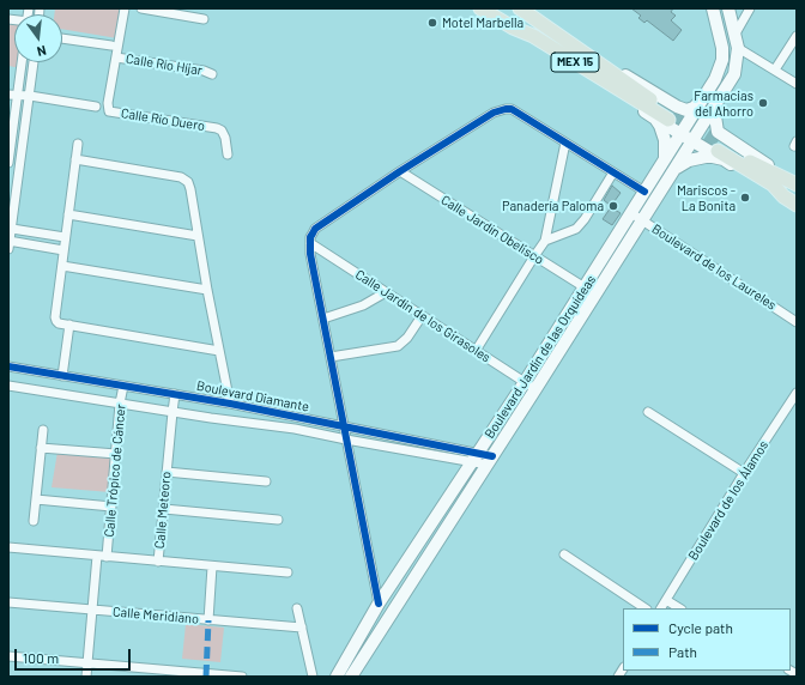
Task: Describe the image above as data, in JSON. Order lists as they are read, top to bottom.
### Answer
{
  "streets": {
    "main road": ["MEX 15"],
    "street": [
      "Calle Río Híjar",
      "Calle Río Duero",
      "Calle Jardín Obelisco",
      "Boulevard de los Laureles",
      "Calle Jardín de los Girasoles",
      "Boulevard Jardín de las Orquídeas",
      "Boulevard Diamante",
      "Calle Trópico de Cáncer",
      "Boulevard de los Álamos",
      "Calle Meteoro",
      "Calle Meridiano"
    ]
  },
  "crossings": [
    ["Calle Río Híjar", "Calle Río Duero"],
    ["Calle Jardín Obelisco", "Boulevard Jardín de las Orquídeas"],
    ["Boulevard de los Laureles", "Boulevard Jardín de las Orquídeas"],
    ["Calle Jardín de los Girasoles", "Boulevard Jardín de las Orquídeas"],
    ["Boulevard Jardín de las Orquídeas", "Boulevard Diamante"],
    ["Boulevard Diamante", "Calle Trópico de Cáncer"],
    ["Boulevard Diamante", "Calle Meteoro"],
    ["Calle Trópico de Cáncer", "Calle Meteoro"],
    ["Calle Trópico de Cáncer", "Calle Meridiano"]
  ],
  "places": [
    "Motel Marbella",
    "Farmacias del Ahorro",
    "Mariscos - La Bonita",
    "Panadería Paloma"
  ],
  "legend": ["Cycle path", "Path"],
  "scale_bar": "100 m",
  "north": "bottom"
}
